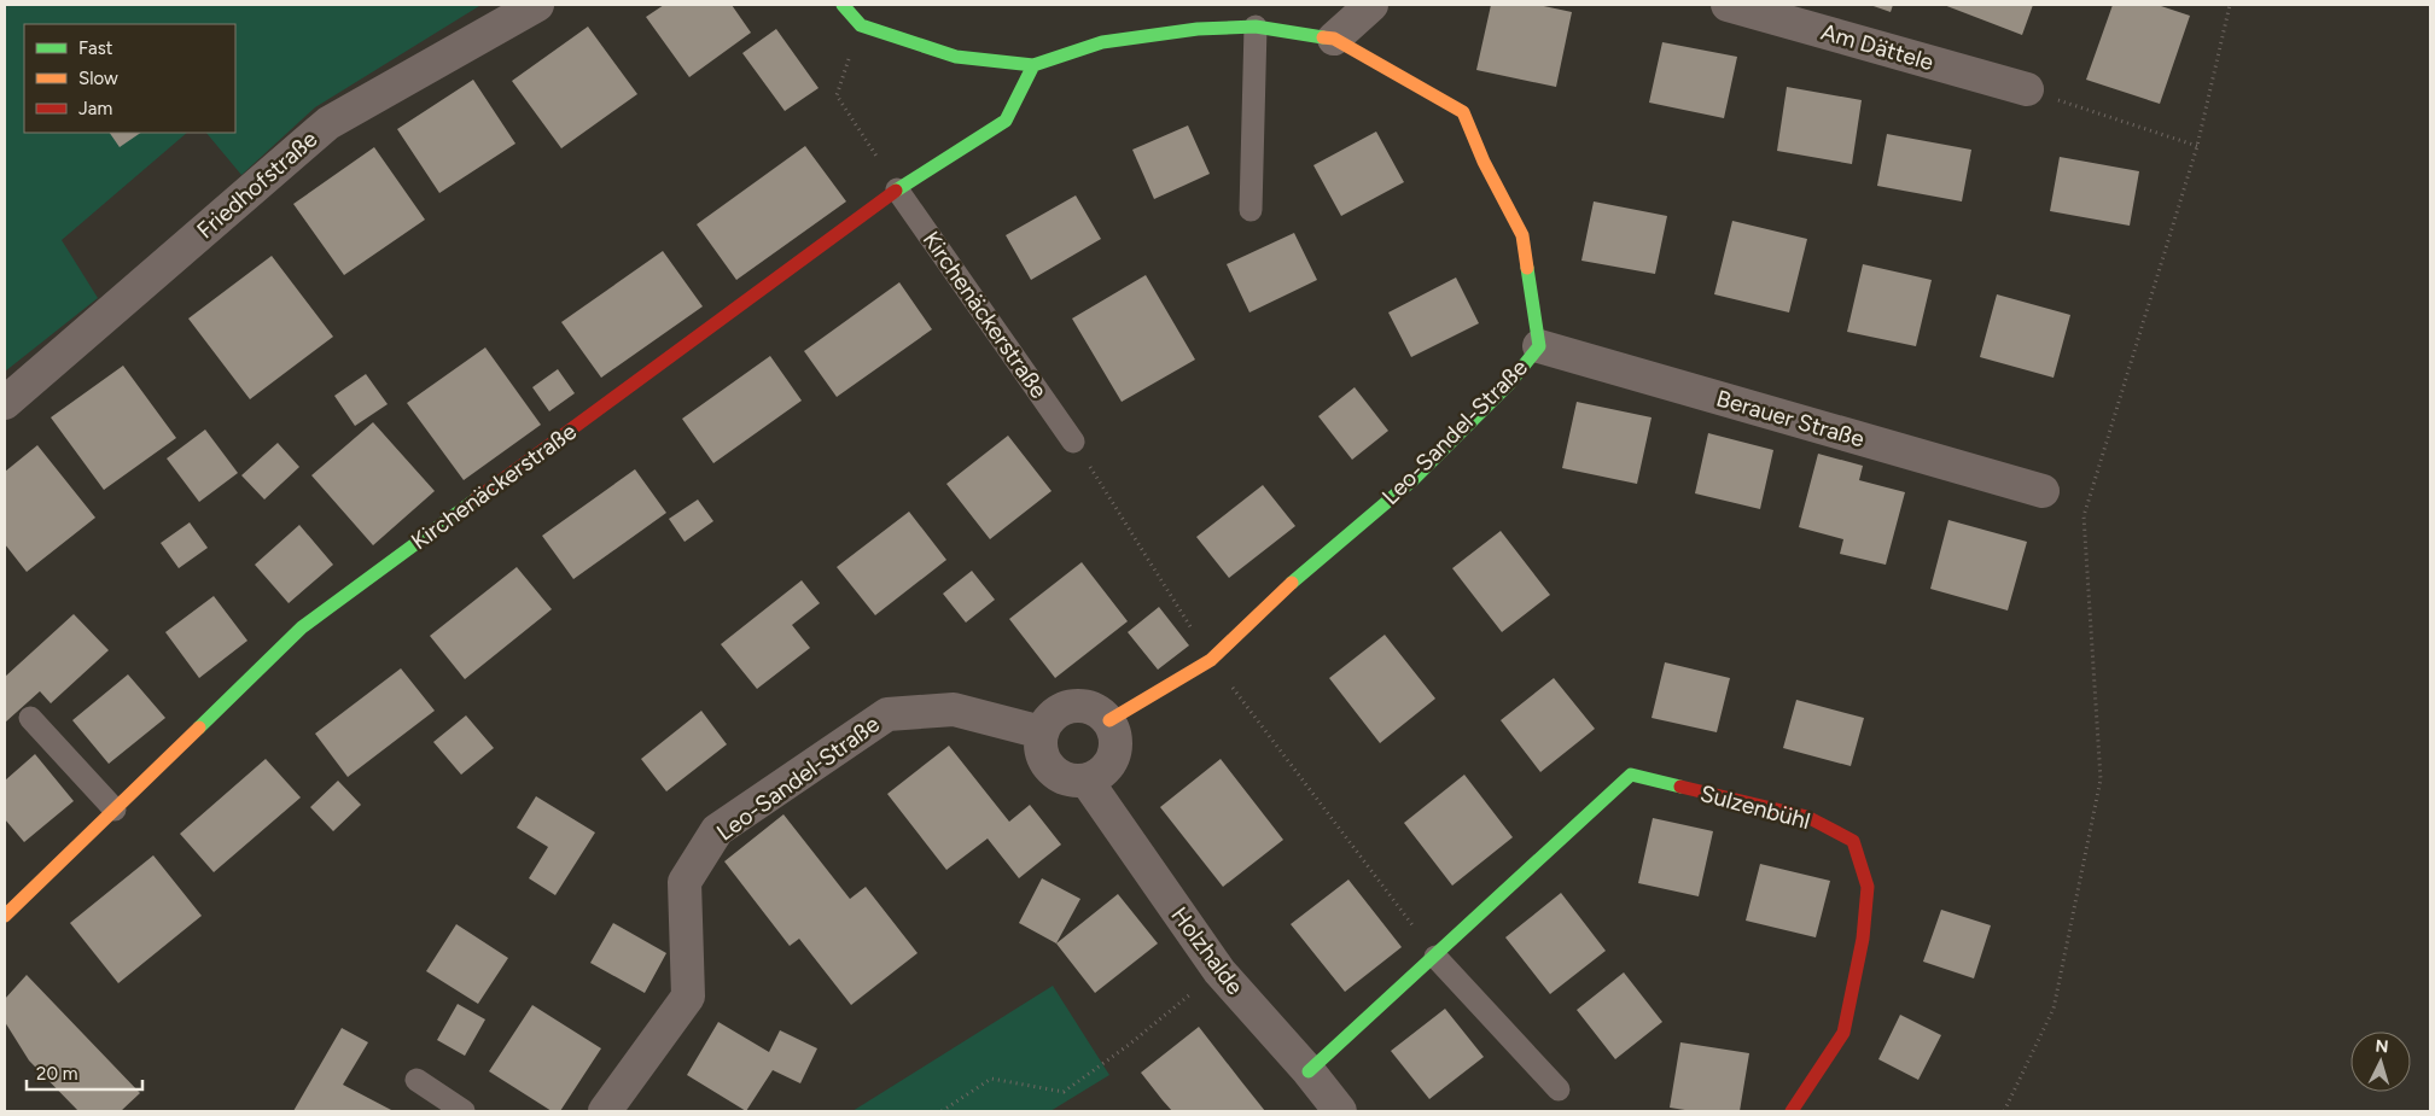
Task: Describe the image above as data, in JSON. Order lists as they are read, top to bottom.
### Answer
{
  "streets": {
    "street": [
      "Am Dättele",
      "Friedhofstraße",
      "Kirchenäckerstraße",
      "Berauer Straße",
      "Leo-Sandel-Straße",
      "Sulzenbühl",
      "Holzhalde"
    ]
  },
  "crossings": [
    ["Kirchenäckerstraße", "Leo-Sandel-Straße"],
    ["Berauer Straße", "Leo-Sandel-Straße"],
    ["Leo-Sandel-Straße", "Holzhalde"],
    ["Sulzenbühl", "Holzhalde"]
  ],
  "legend": ["Fast", "Slow", "Jam"],
  "scale_bar": "20 m",
  "north": "top"
}
